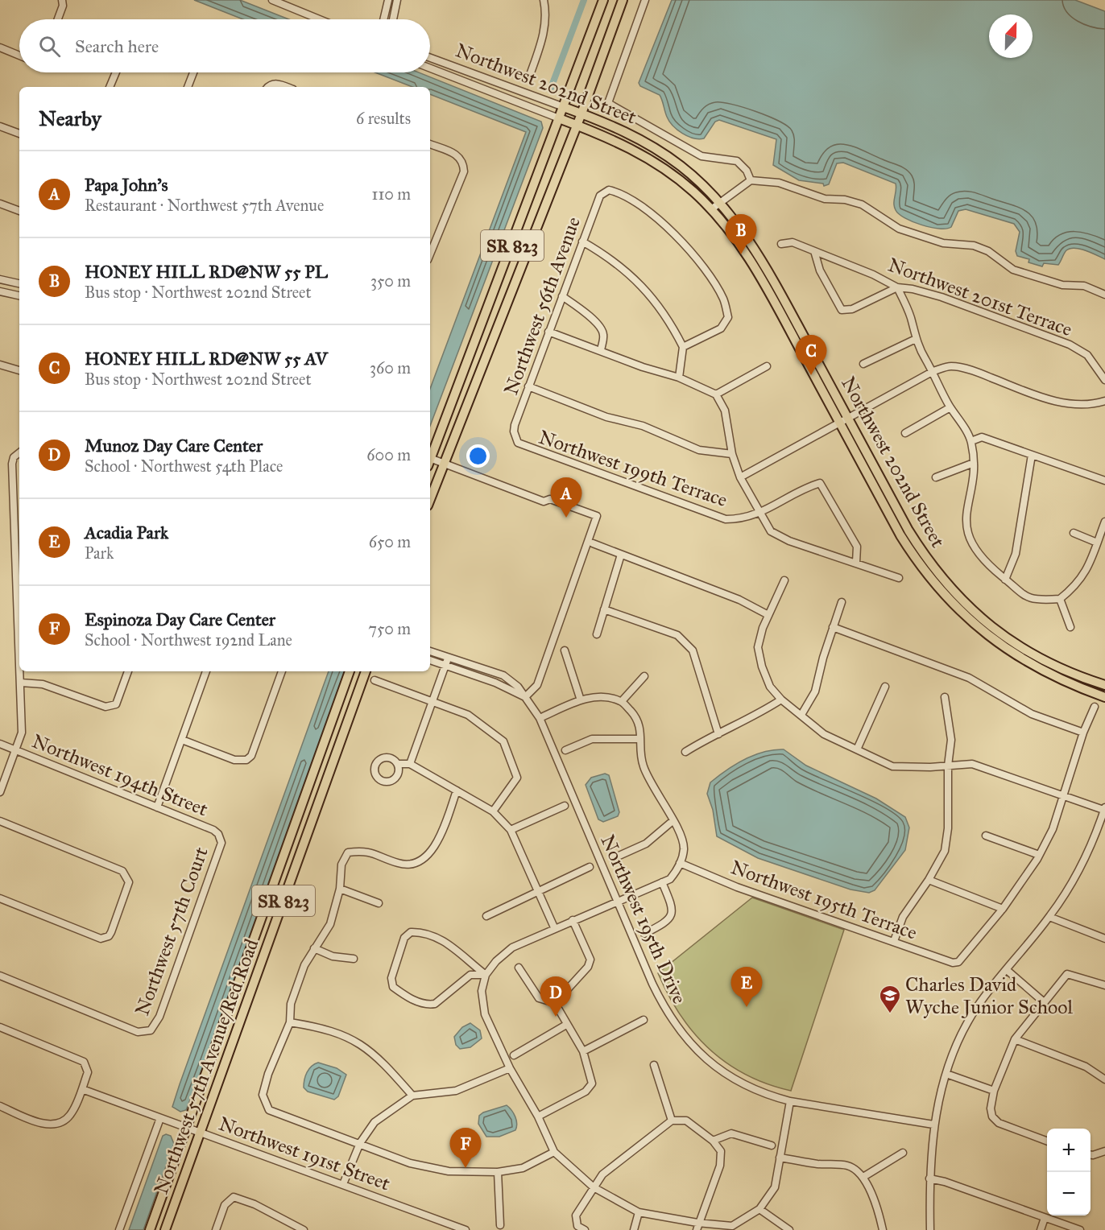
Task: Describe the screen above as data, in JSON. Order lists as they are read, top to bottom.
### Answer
{
  "streets": {
    "main road": ["Northwest 202nd Street", "SR 823", "Northwest 57th Avenue/Red Road"],
    "street": [
      "Northwest 201st Terrace",
      "Northwest 56th Avenue",
      "Northwest 199th Terrace",
      "Northwest 194th Street",
      "Northwest 195th Terrace",
      "Northwest 195th Drive",
      "Northwest 57th Court",
      "Northwest 191st Street"
    ]
  },
  "crossings": [
    ["Northwest 202nd Street", "SR 823"],
    ["Northwest 56th Avenue", "Northwest 199th Terrace"],
    ["Northwest 194th Street", "Northwest 57th Court"],
    ["Northwest 57th Avenue/Red Road", "Northwest 191st Street"]
  ],
  "places": {
    "school or university": ["Charles David Wyche Junior School"]
  },
  "north": "top",
  "page": {
    "search": "Search here",
    "heading": ["Nearby", "6 results"],
    "list": [
      {
        "mark": "A",
        "name": "Papa John's",
        "note": "Restaurant · Northwest 57th Avenue",
        "value": "110 m"
      },
      {
        "mark": "B",
        "name": "HONEY HILL RD@NW 55 PL",
        "note": "Bus stop · Northwest 202nd Street",
        "value": "350 m"
      },
      {
        "mark": "C",
        "name": "HONEY HILL RD@NW 55 AV",
        "note": "Bus stop · Northwest 202nd Street",
        "value": "360 m"
      },
      {
        "mark": "D",
        "name": "Munoz Day Care Center",
        "note": "School · Northwest 54th Place",
        "value": "600 m"
      },
      {
        "mark": "E",
        "name": "Acadia Park",
        "note": "Park",
        "value": "650 m"
      },
      {
        "mark": "F",
        "name": "Espinoza Day Care Center",
        "note": "School · Northwest 192nd Lane",
        "value": "750 m"
      }
    ],
    "pins": [
      "B",
      "C",
      "A",
      "E",
      "D",
      "F"
    ],
    "map_buttons": ["+", "−"]
  }
}
